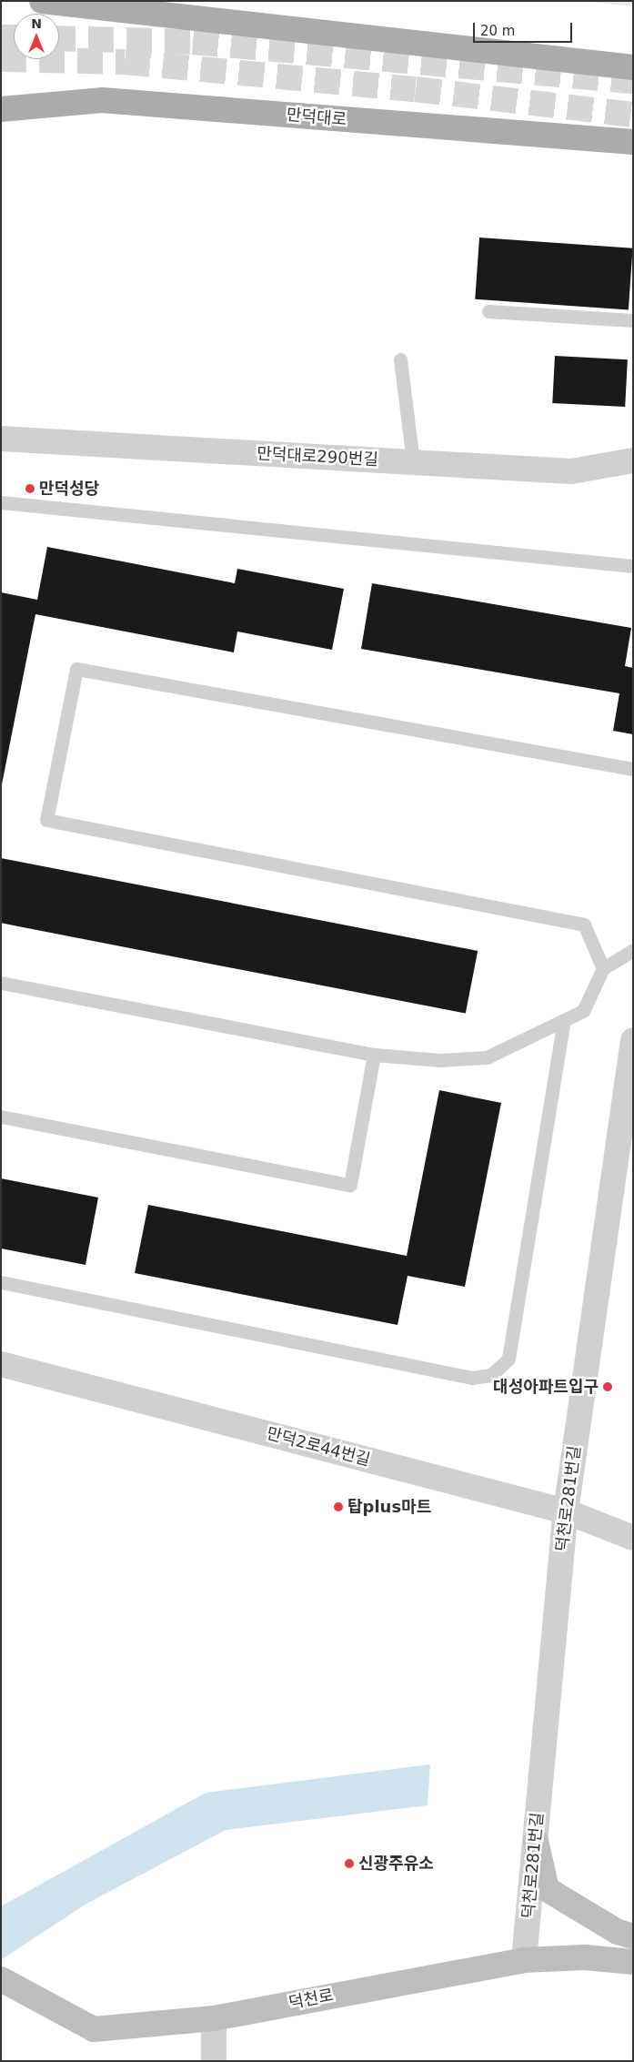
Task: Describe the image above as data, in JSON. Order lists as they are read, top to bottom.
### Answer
{
  "streets": {
    "main road": ["만덕대로", "덕천로"],
    "street": ["만덕대로290번길", "만덕2로44번길", "덕천로281번길"]
  },
  "crossings": [
    ["만덕2로44번길", "덕천로281번길"],
    ["덕천로281번길", "덕천로"]
  ],
  "places": [
    "만덕성당",
    "대성아파트입구",
    "탑plus마트",
    "신광주유소"
  ],
  "scale_bar": "20 m",
  "north": "top"
}
